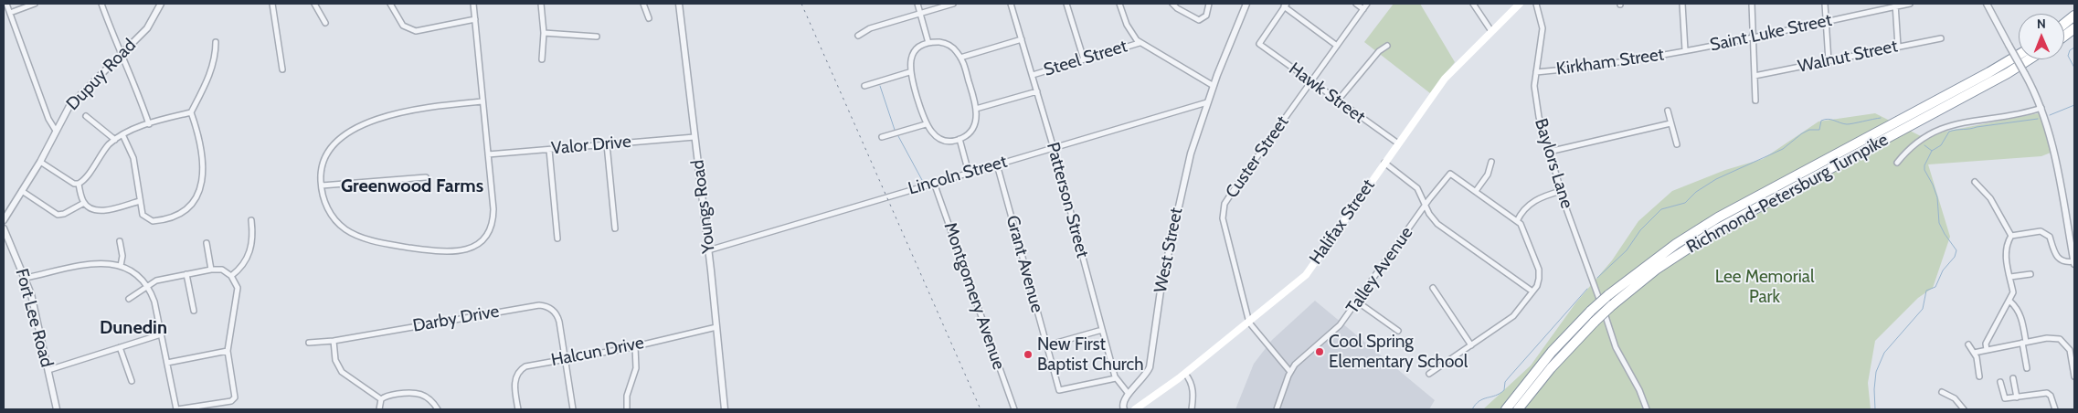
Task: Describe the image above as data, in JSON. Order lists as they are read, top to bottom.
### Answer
{
  "streets": {
    "highway": ["Richmond-Petersburg Turnpike"],
    "main road": ["Halifax Street"],
    "street": [
      "Saint Luke Street",
      "Walnut Street",
      "Steel Street",
      "Kirkham Street",
      "Dupuy Road",
      "Hawk Street",
      "Valor Drive",
      "Custer Street",
      "Baylors Lane",
      "Lincoln Street",
      "Patterson Street",
      "Youngs Road",
      "West Street",
      "Grant Avenue",
      "Talley Avenue",
      "Montgomery Avenue",
      "Fort Lee Road",
      "Darby Drive",
      "Halcun Drive"
    ]
  },
  "crossings": [
    ["Saint Luke Street", "Kirkham Street"],
    ["Steel Street", "Patterson Street"],
    ["Kirkham Street", "Baylors Lane"],
    ["Hawk Street", "Custer Street"],
    ["Hawk Street", "Halifax Street"],
    ["Valor Drive", "Youngs Road"],
    ["Custer Street", "Halifax Street"],
    ["Custer Street", "Talley Avenue"],
    ["Lincoln Street", "Patterson Street"],
    ["Lincoln Street", "Youngs Road"],
    ["Lincoln Street", "West Street"],
    ["Lincoln Street", "Grant Avenue"],
    ["Lincoln Street", "Montgomery Avenue"],
    ["Patterson Street", "West Street"],
    ["Patterson Street", "Grant Avenue"],
    ["Youngs Road", "Halcun Drive"],
    ["Darby Drive", "Halcun Drive"]
  ],
  "districts": ["Greenwood Farms", "Dunedin"],
  "parks": ["Lee Memorial Park"],
  "places": ["Cool Spring Elementary School", "New First Baptist Church"],
  "north": "top"
}
